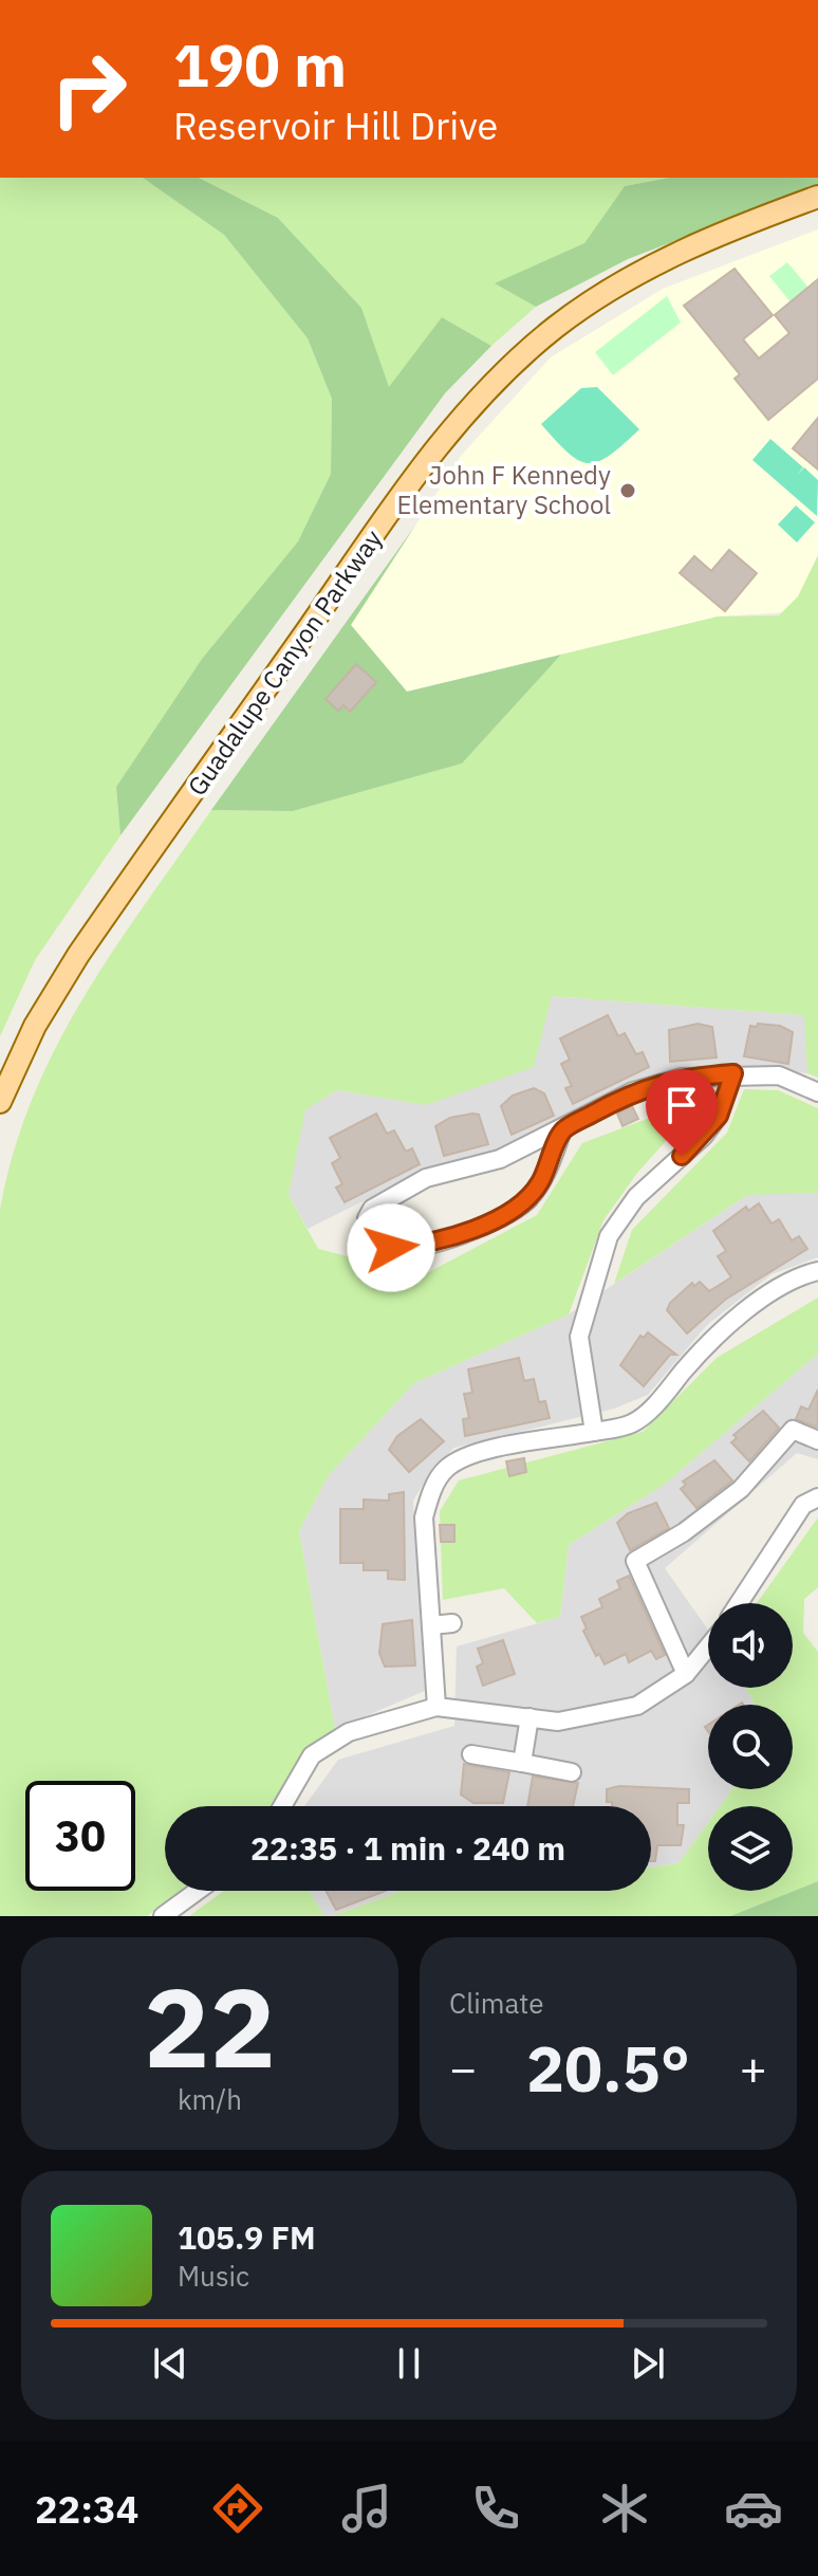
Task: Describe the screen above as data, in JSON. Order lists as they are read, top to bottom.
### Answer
{
  "streets": {
    "main road": ["Guadalupe Canyon Parkway"]
  },
  "places": ["John F Kennedy Elementary School"],
  "page": {
    "turn": ["190 m", "Reservoir Hill Drive"],
    "limit": "30",
    "trip": "22:35 · 1 min · 240 m",
    "tile": [
      ["22", "km/h"],
      "Climate"
    ],
    "heat": ["−", "20.5°", "+"],
    "song": ["105.9 FM", "Music"],
    "tabs": "22:34"
  }
}
